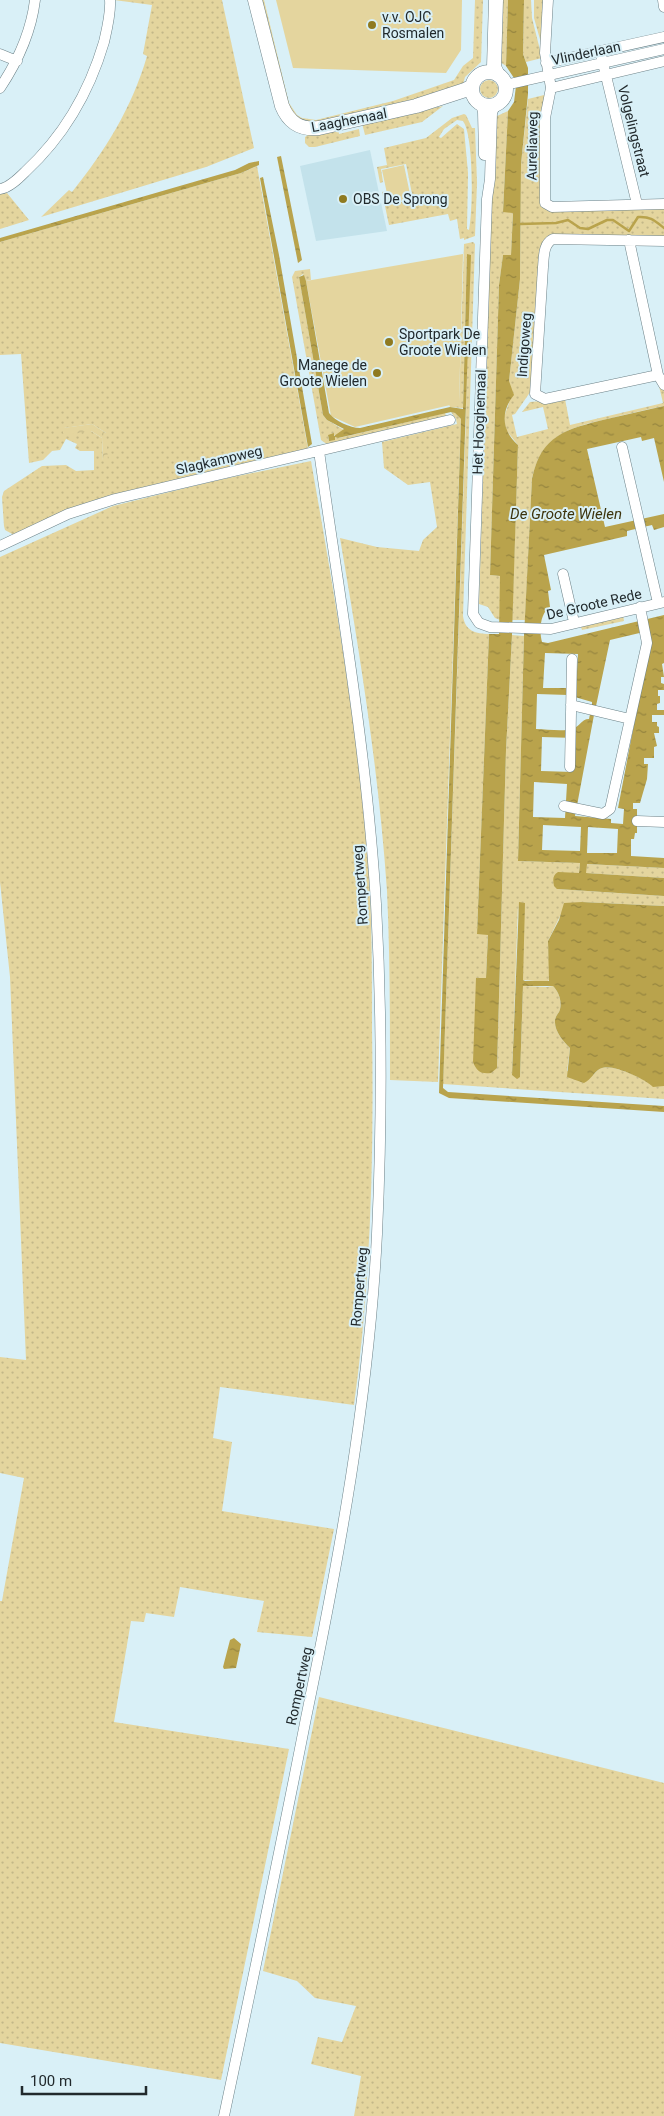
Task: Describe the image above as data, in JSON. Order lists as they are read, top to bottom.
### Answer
{
  "streets": {
    "street": [
      "Vlinderlaan",
      "Laaghemaal",
      "Volgelingstraat",
      "Aureliaweg",
      "Indigoweg",
      "Het Hooghemaal",
      "Slagkampweg",
      "De Groote Rede",
      "Rompertweg"
    ]
  },
  "crossings": [
    ["Vlinderlaan", "Laaghemaal"],
    ["Vlinderlaan", "Volgelingstraat"],
    ["Vlinderlaan", "Aureliaweg"],
    ["Vlinderlaan", "Het Hooghemaal"],
    ["Laaghemaal", "Het Hooghemaal"],
    ["Volgelingstraat", "Aureliaweg"],
    ["Het Hooghemaal", "De Groote Rede"],
    ["Slagkampweg", "Rompertweg"]
  ],
  "water": ["De Groote Wielen"],
  "places": [
    "v.v. OJC Rosmalen",
    "OBS De Sprong",
    "Sportpark De Groote Wielen",
    "Manege de Groote Wielen"
  ],
  "scale_bar": "100 m"
}
